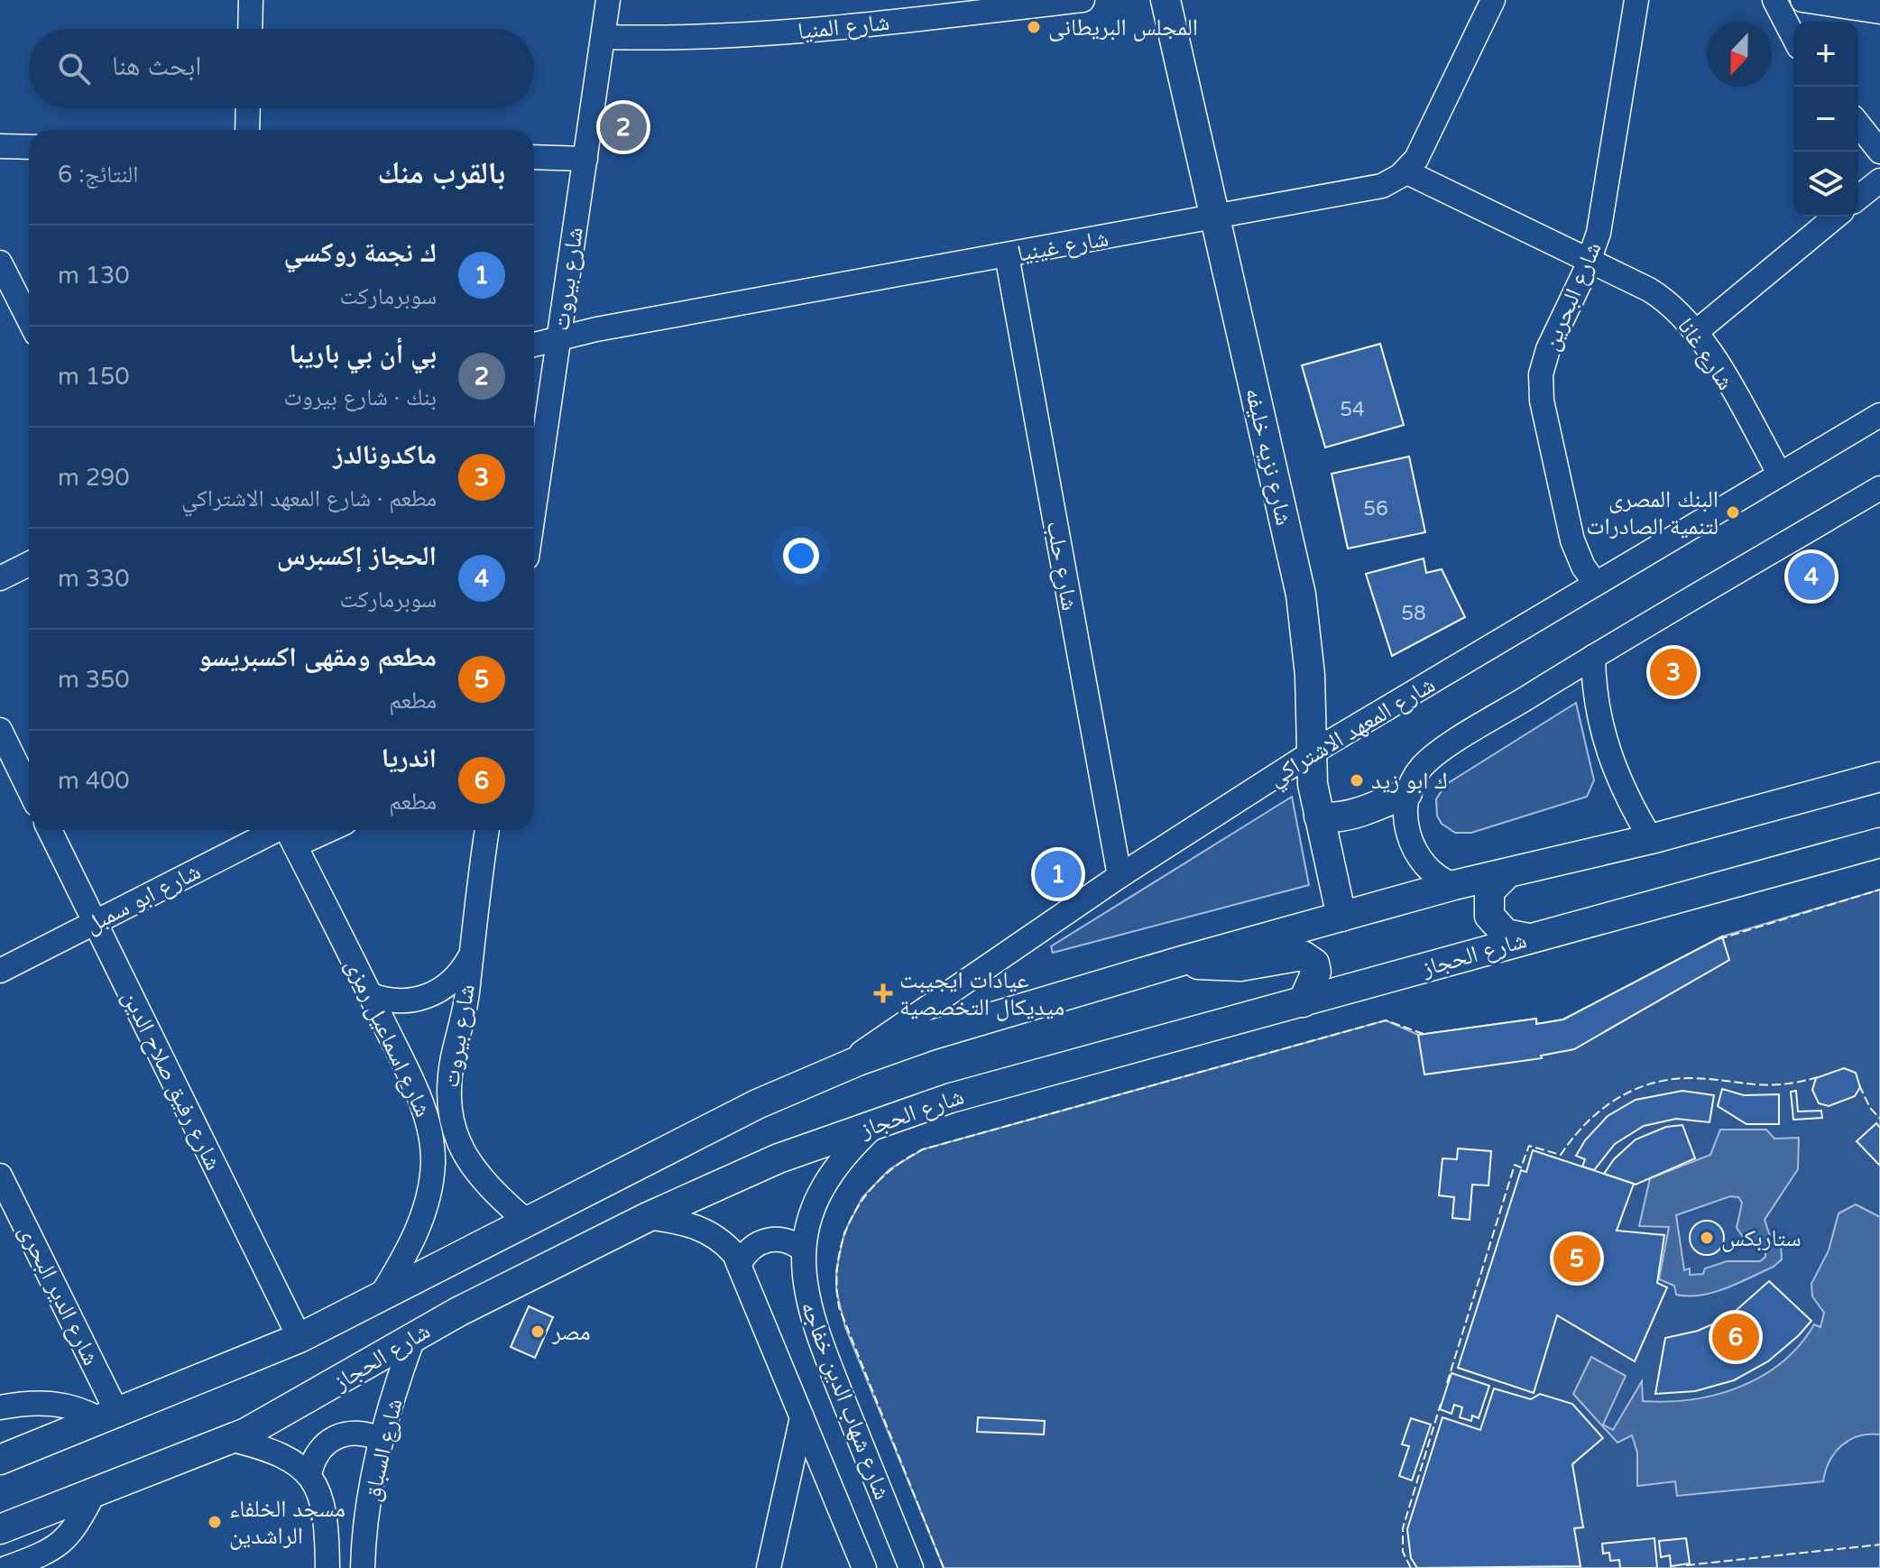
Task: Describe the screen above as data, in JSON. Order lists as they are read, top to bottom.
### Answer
{
  "streets": {
    "main road": ["شارع نزيه خليفه", "شارع الحجاز"],
    "street": [
      "شارع المنيا",
      "شارع غينيا",
      "شارع بيروت",
      "شارع البحرين",
      "شارع غانا",
      "شارع حلب",
      "شارع المعهد الاشتراكي",
      "شارع ابو سمبل",
      "شارع اسماعيل رمزى",
      "شارع رفيق صلاح الدين",
      "شارع الدير البحرى",
      "شارع شهاب الدين خفاجه",
      "شارع السباق"
    ]
  },
  "crossings": [
    ["شارع المنيا", "شارع بيروت"],
    ["شارع غينيا", "شارع بيروت"],
    ["شارع غينيا", "شارع غانا"],
    ["شارع غينيا", "شارع نزيه خليفه"],
    ["شارع غينيا", "شارع حلب"],
    ["شارع بيروت", "شارع الحجاز"],
    ["شارع البحرين", "شارع غانا"],
    ["شارع البحرين", "شارع المعهد الاشتراكي"],
    ["شارع غانا", "شارع المعهد الاشتراكي"],
    ["شارع نزيه خليفه", "شارع المعهد الاشتراكي"],
    ["شارع نزيه خليفه", "شارع الحجاز"],
    ["شارع حلب", "شارع المعهد الاشتراكي"],
    ["شارع المعهد الاشتراكي", "شارع الحجاز"],
    ["شارع ابو سمبل", "شارع اسماعيل رمزى"],
    ["شارع ابو سمبل", "شارع رفيق صلاح الدين"],
    ["شارع الحجاز", "شارع اسماعيل رمزى"],
    ["شارع الحجاز", "شارع رفيق صلاح الدين"],
    ["شارع الحجاز", "شارع الدير البحرى"],
    ["شارع الحجاز", "شارع شهاب الدين خفاجه"],
    ["شارع الحجاز", "شارع السباق"]
  ],
  "places": {
    "other": [
      "المجلس البريطانى",
      "البنك المصرى لتنمية الصادرات",
      "ك ابو زيد",
      "ستاربكس",
      "مصر",
      "مسجد الخلفاء الراشدين"
    ],
    "health": ["عيادات ايجيبت ميديكال التخصصية"]
  },
  "house_numbers": ["54", "56", "58"],
  "north": "bottom",
  "page": {
    "map_buttons": ["+", "−"],
    "search": "ابحث هنا",
    "pins": [
      "2",
      "4",
      "3",
      "1",
      "5",
      "6"
    ],
    "heading": ["بالقرب منك", "النتائج: 6"],
    "list": [
      {
        "mark": "1",
        "name": "ك نجمة روكسي",
        "note": "سوبرماركت",
        "value": "130 m"
      },
      {
        "mark": "2",
        "name": "بي أن بي باريبا",
        "note": "بنك · شارع بيروت",
        "value": "150 m"
      },
      {
        "mark": "3",
        "name": "ماكدونالدز",
        "note": "مطعم · شارع المعهد الاشتراكي",
        "value": "290 m"
      },
      {
        "mark": "4",
        "name": "الحجاز إكسبرس",
        "note": "سوبرماركت",
        "value": "330 m"
      },
      {
        "mark": "5",
        "name": "مطعم ومقهى اكسبريسو",
        "note": "مطعم",
        "value": "350 m"
      },
      {
        "mark": "6",
        "name": "اندريا",
        "note": "مطعم",
        "value": "400 m"
      }
    ]
  }
}
